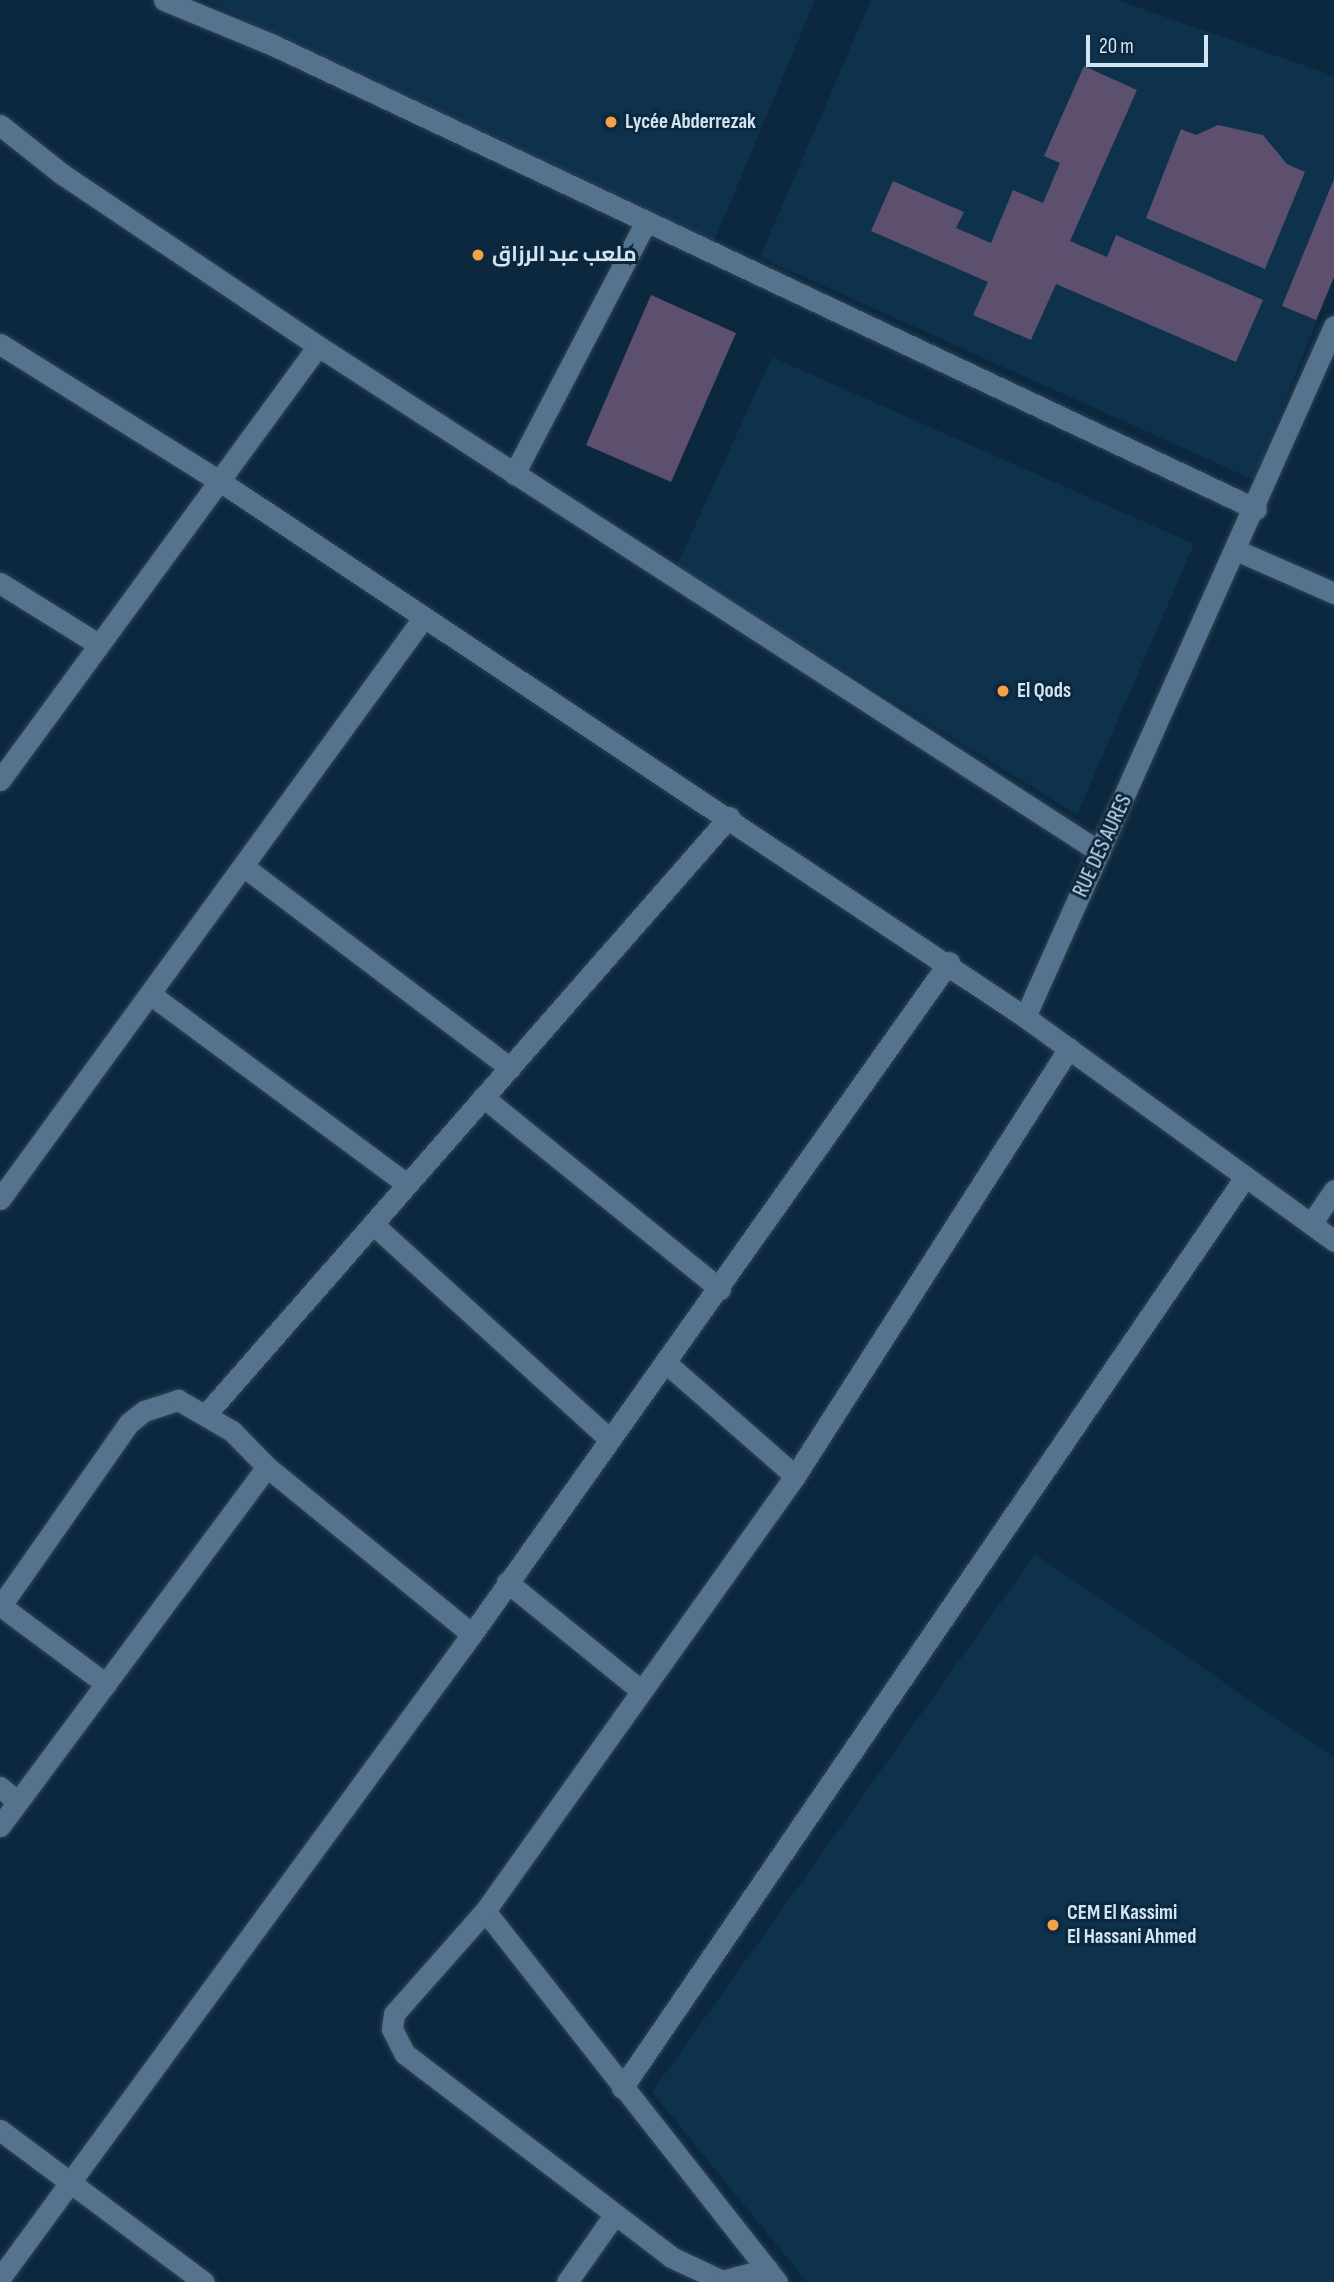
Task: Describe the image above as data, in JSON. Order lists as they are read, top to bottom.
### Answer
{
  "streets": {
    "street": ["RUE DES AURES"]
  },
  "places": [
    "Lycée Abderrezak",
    "ملعب عبد الرزاق",
    "El Qods",
    "CEM El Kassimi El Hassani Ahmed"
  ],
  "scale_bar": "20 m"
}
